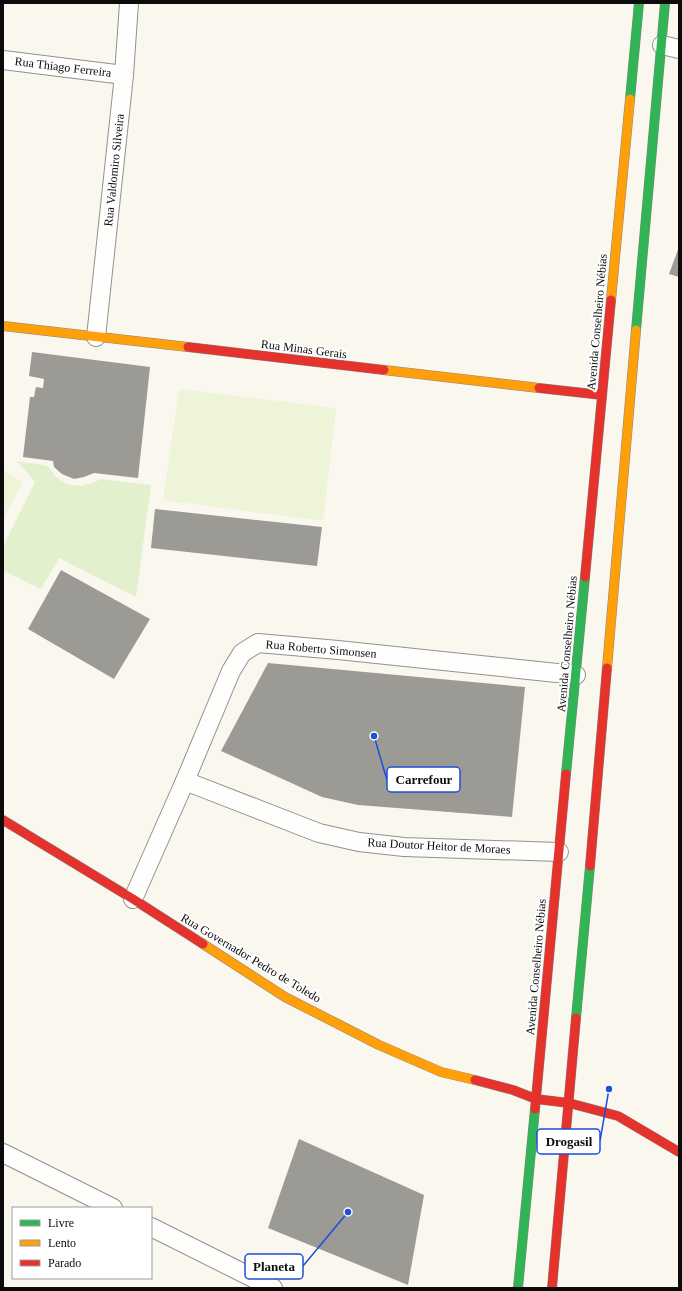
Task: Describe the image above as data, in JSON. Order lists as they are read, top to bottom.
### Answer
{
  "streets": {
    "main road": ["Avenida Conselheiro Nébias", "Rua Minas Gerais", "Rua Governador Pedro de Toledo"],
    "street": [
      "Rua Thiago Ferreira",
      "Rua Valdomiro Silveira",
      "Rua Roberto Simonsen",
      "Rua Doutor Heitor de Moraes"
    ]
  },
  "crossings": [
    ["Rua Thiago Ferreira", "Rua Valdomiro Silveira"],
    ["Rua Valdomiro Silveira", "Rua Minas Gerais"],
    ["Avenida Conselheiro Nébias", "Rua Minas Gerais"],
    ["Avenida Conselheiro Nébias", "Rua Roberto Simonsen"],
    ["Avenida Conselheiro Nébias", "Rua Doutor Heitor de Moraes"],
    ["Avenida Conselheiro Nébias", "Rua Governador Pedro de Toledo"],
    ["Rua Roberto Simonsen", "Rua Doutor Heitor de Moraes"],
    ["Rua Roberto Simonsen", "Rua Governador Pedro de Toledo"]
  ],
  "places": ["Carrefour", "Drogasil", "Planeta"],
  "legend": ["Livre", "Lento", "Parado"]
}
